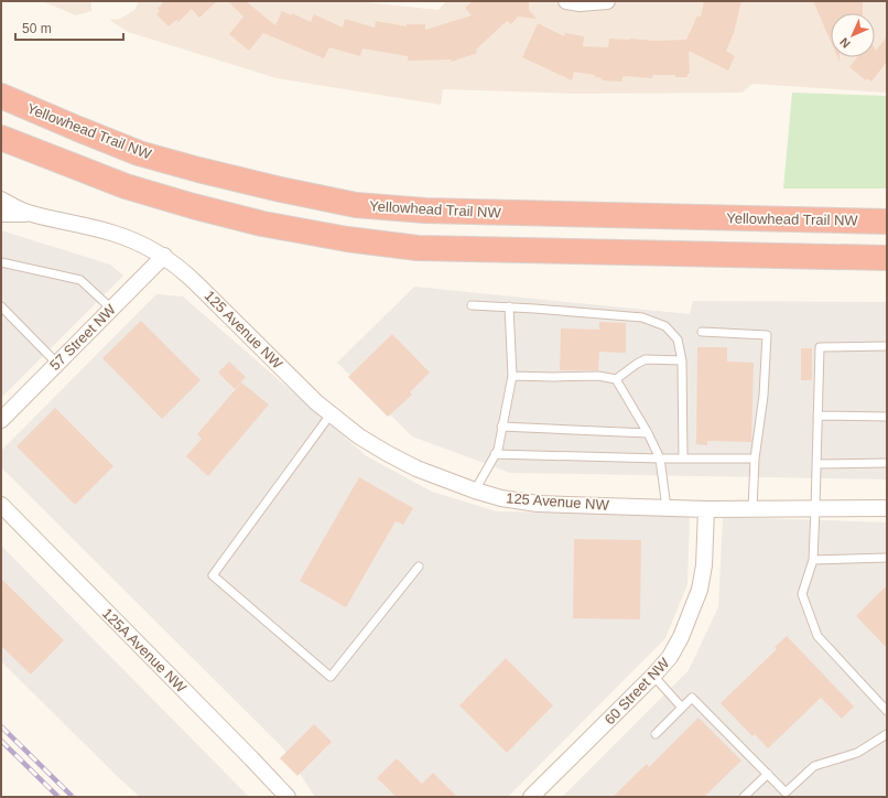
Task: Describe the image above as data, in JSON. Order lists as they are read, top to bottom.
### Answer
{
  "streets": {
    "highway": ["Yellowhead Trail NW"],
    "street": [
      "125 Avenue NW",
      "57 Street NW",
      "125A Avenue NW",
      "60 Street NW"
    ]
  },
  "crossings": [
    ["125 Avenue NW", "57 Street NW"],
    ["125 Avenue NW", "60 Street NW"]
  ],
  "scale_bar": "50 m",
  "north": "bottom left"
}
